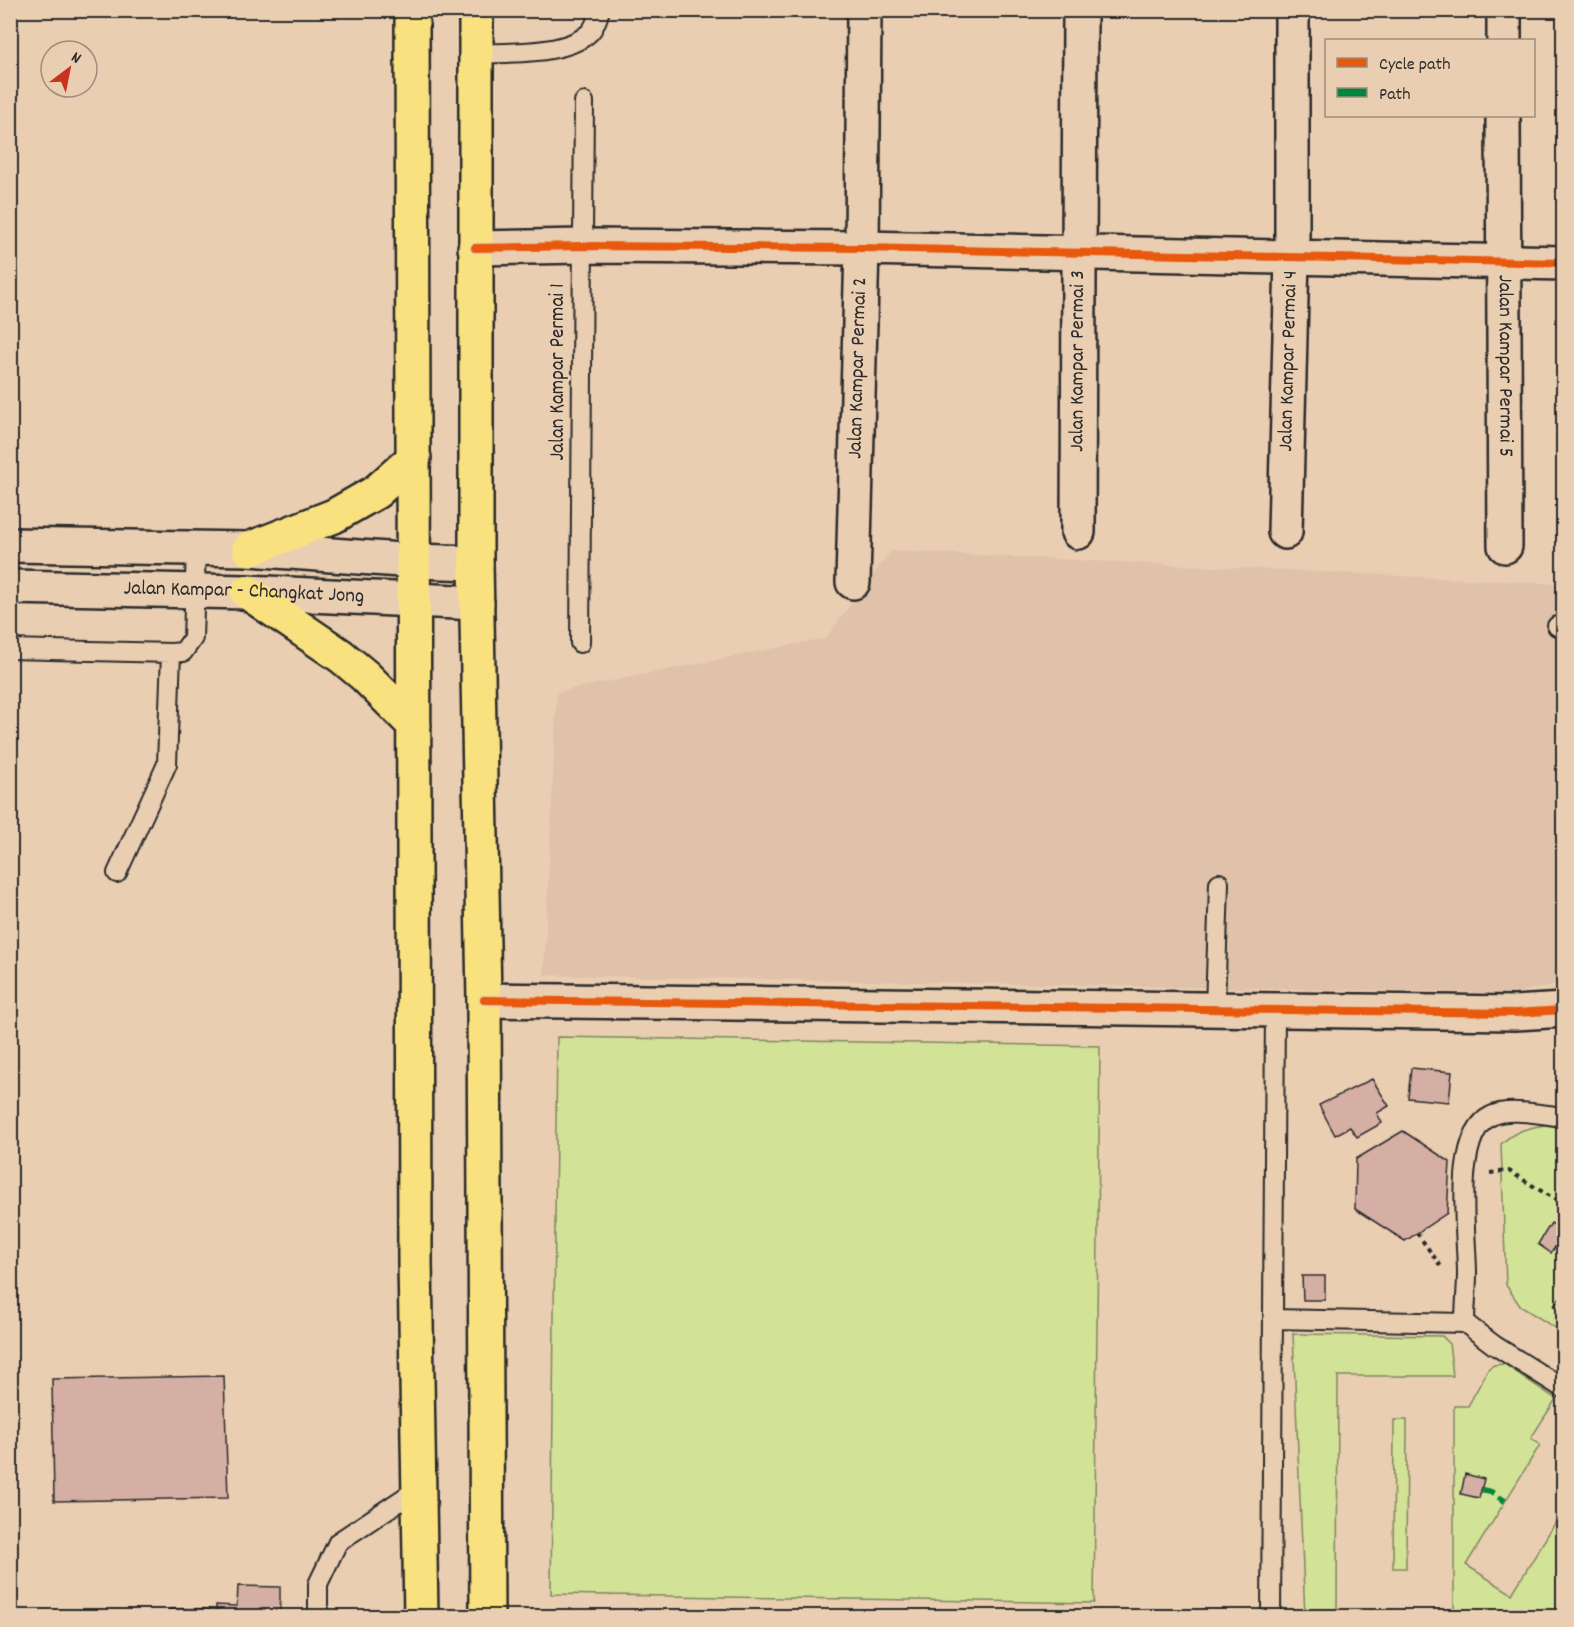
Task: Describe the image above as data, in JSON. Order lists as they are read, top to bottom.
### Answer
{
  "streets": {
    "street": [
      "Jalan Kampar Permai 3",
      "Jalan Kampar Permai 4",
      "Jalan Kampar Permai 5",
      "Jalan Kampar Permai 2",
      "Jalan Kampar - Changkat Jong"
    ],
    "lane": ["Jalan Kampar Permai 1"]
  },
  "legend": ["Cycle path", "Path"],
  "north": "top right"
}
